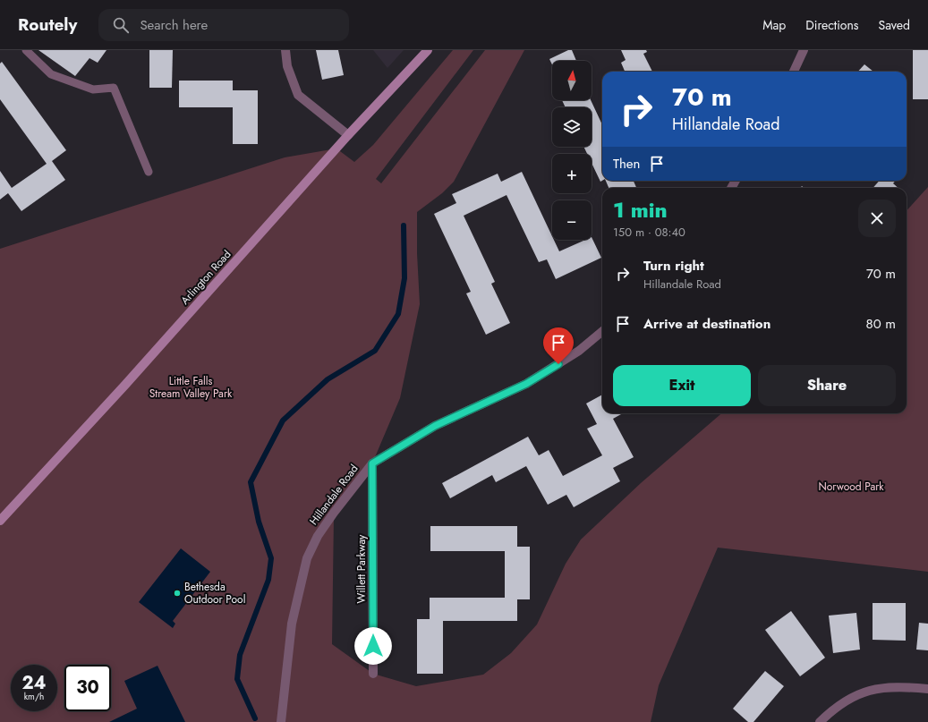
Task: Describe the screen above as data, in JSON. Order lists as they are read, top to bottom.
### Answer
{
  "streets": {
    "main road": ["Arlington Road"],
    "street": ["Hillandale Road", "Willett Parkway"]
  },
  "crossings": [
    ["Hillandale Road", "Willett Parkway"]
  ],
  "parks": ["Little Falls Stream Valley Park", "Norwood Park"],
  "places": ["Bethesda Outdoor Pool"],
  "north": "top",
  "page": {
    "header": "Routely",
    "search": "Search here",
    "nav": ["Map", "Directions", "Saved"],
    "map_buttons": ["+", "−"],
    "turn": ["70 m", "Hillandale Road"],
    "then": "Then",
    "heading": ["1 min", "150 m · 08:40"],
    "list": [
      {
        "name": "Turn right",
        "note": "Hillandale Road",
        "value": "70 m"
      },
      {
        "name": "Arrive at destination",
        "value": "80 m"
      }
    ],
    "buttons": ["Exit", "Share"],
    "speed": "24 km/h",
    "limit": "30"
  }
}
